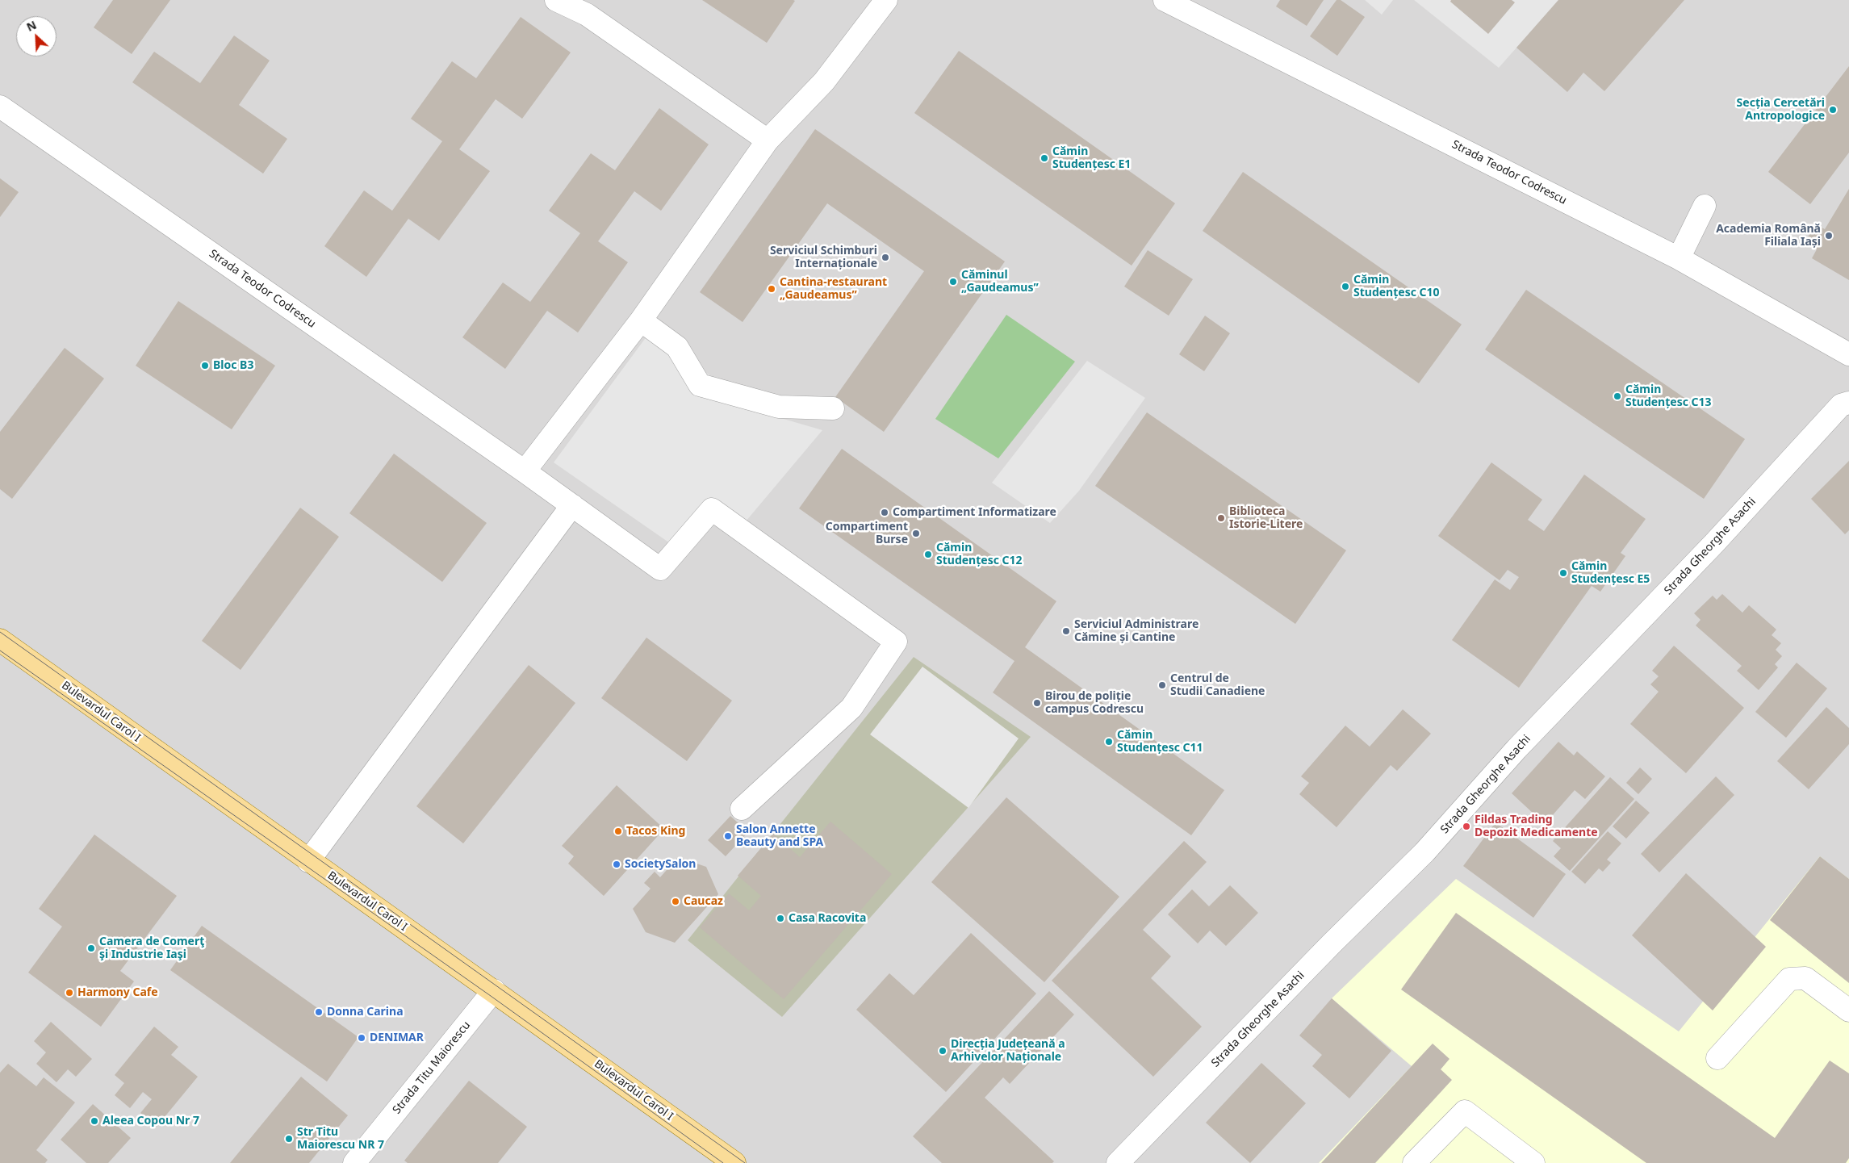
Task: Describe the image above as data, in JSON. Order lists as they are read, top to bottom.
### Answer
{
  "streets": {
    "main road": ["Bulevardul Carol I"],
    "street": ["Strada Teodor Codrescu", "Strada Gheorghe Asachi", "Strada Titu Maiorescu"]
  },
  "crossings": [
    ["Bulevardul Carol I", "Strada Titu Maiorescu"]
  ],
  "places": [
    "Secția Cercetări Antropologice",
    "Cămin Studențesc E1",
    "Academia Română Filiala Iași",
    "Serviciul Schimburi Internaționale",
    "Căminul „Gaudeamus”",
    "Cămin Studențesc C10",
    "Cantina-restaurant „Gaudeamus”",
    "Bloc B3",
    "Cămin Studențesc C13",
    "Compartiment Informatizare",
    "Biblioteca Istorie-Litere",
    "Compartiment Burse",
    "Cămin Studențesc C12",
    "Cămin Studențesc E5",
    "Serviciul Administrare Cămine și Cantine",
    "Centrul de Studii Canadiene",
    "Birou de poliție campus Codrescu",
    "Cămin Studențesc C11",
    "Fildas Trading Depozit Medicamente",
    "Tacos King",
    "Salon Annette Beauty and SPA",
    "SocietySalon",
    "Caucaz",
    "Casa Racovita",
    "Camera de Comerţ şi Industrie Iaşi",
    "Harmony Cafe",
    "Donna Carina",
    "DENIMAR",
    "Direcția Județeană a Arhivelor Naționale",
    "Aleea Copou Nr 7",
    "Str Titu Maiorescu NR 7"
  ],
  "north": "top left"
}
